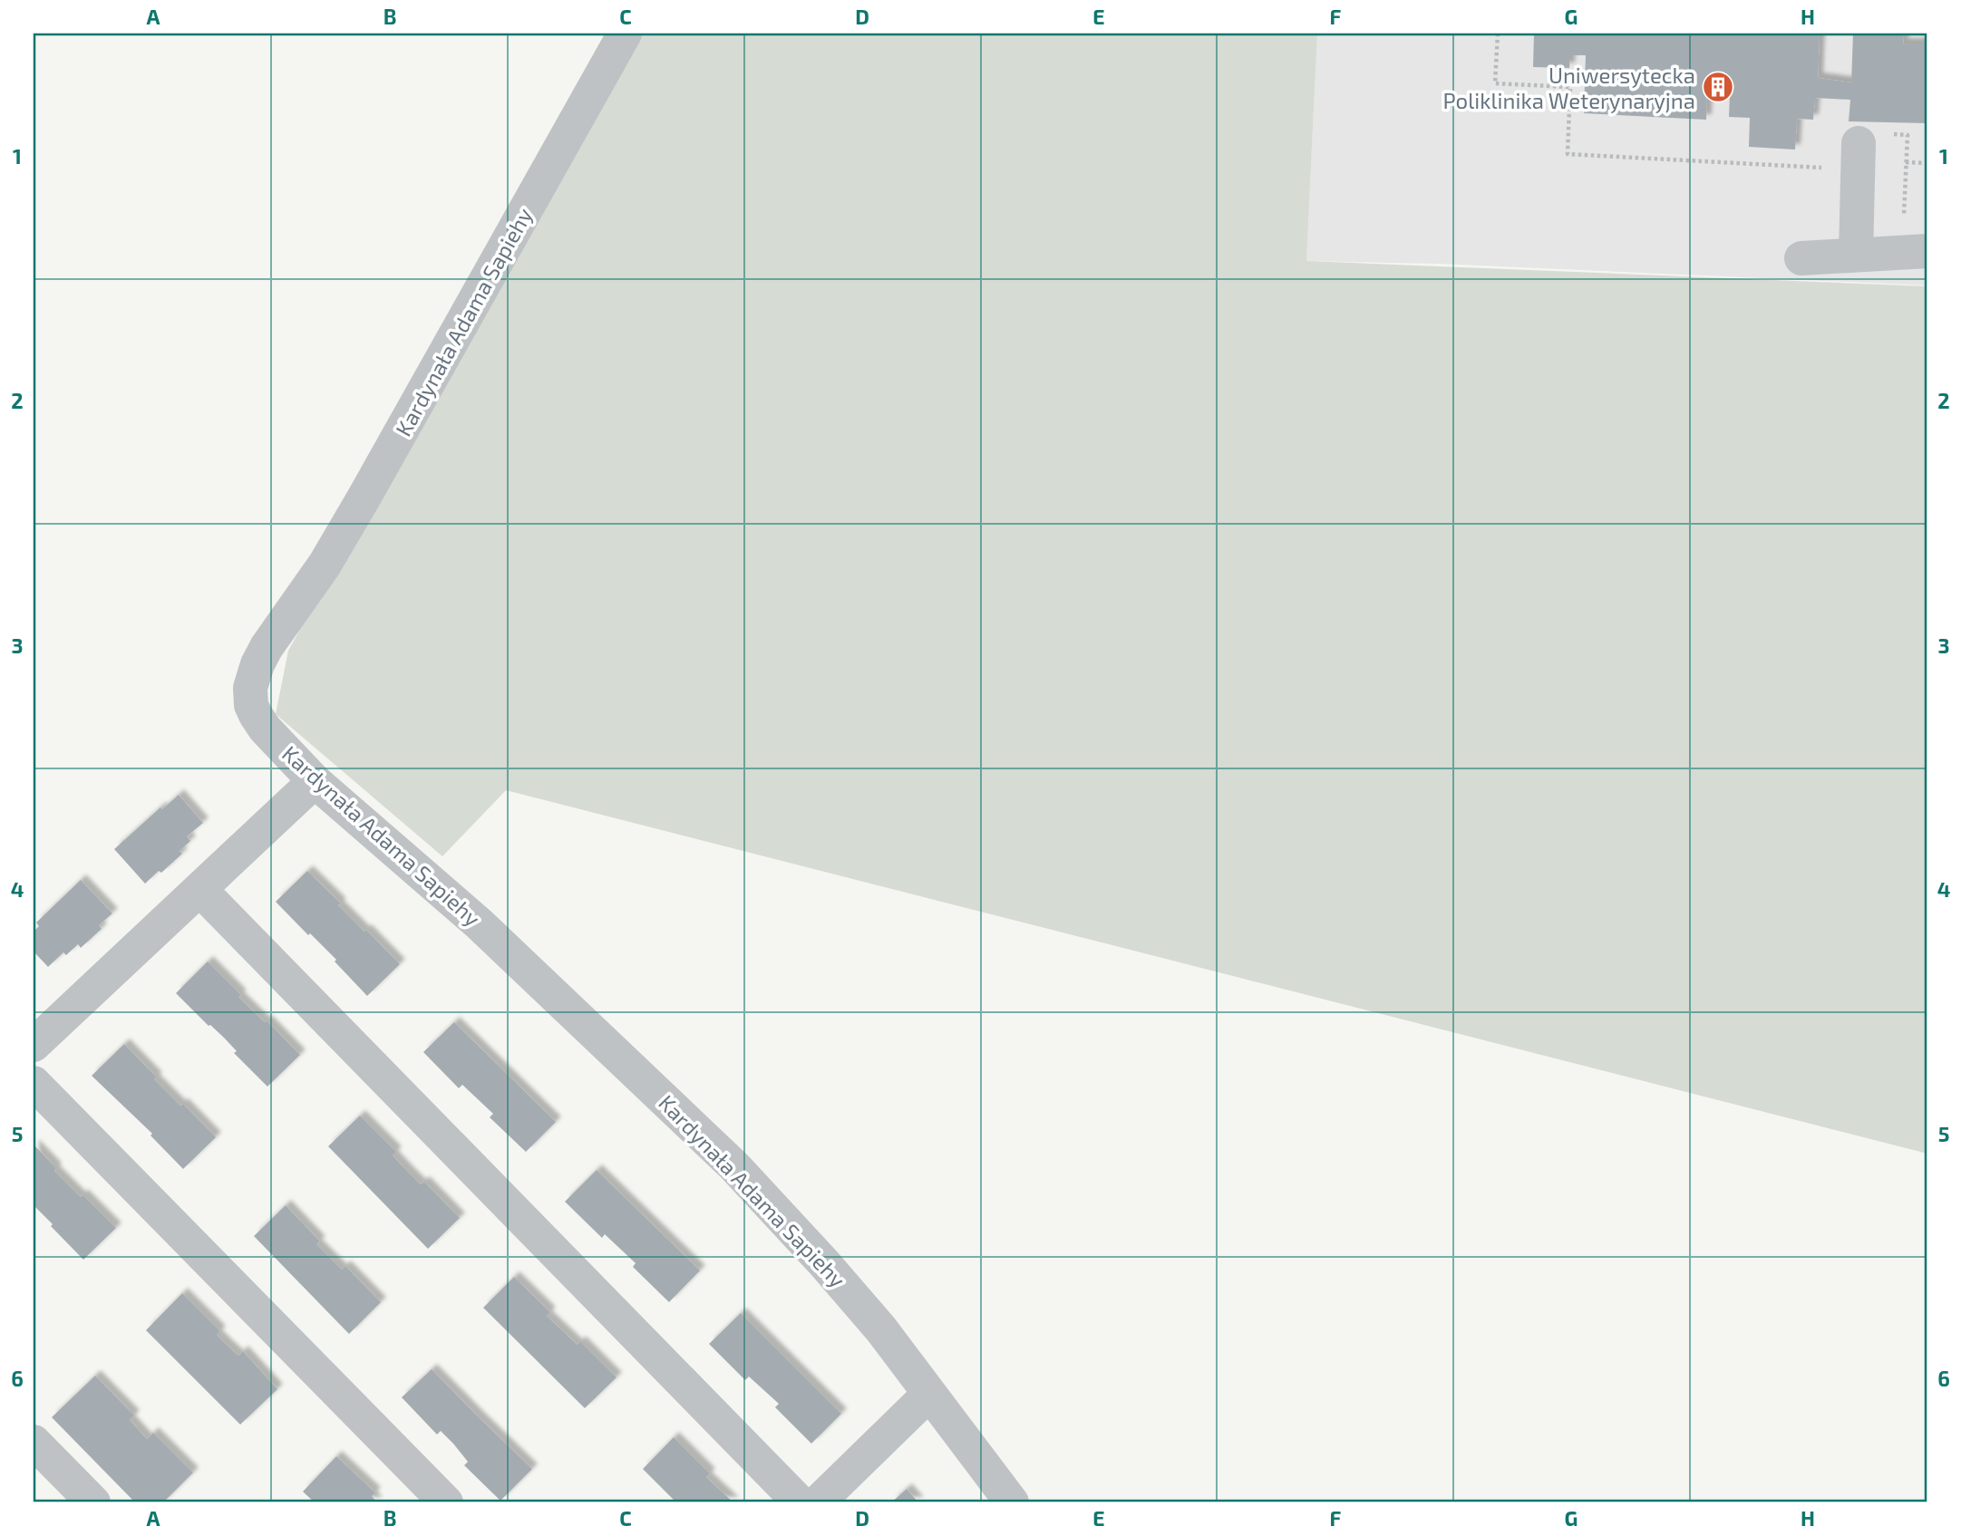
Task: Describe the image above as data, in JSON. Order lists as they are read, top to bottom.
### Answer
{
  "streets": {
    "street": ["Kardynała Adama Sapiehy"]
  },
  "places": {
    "building": ["Uniwersytecka Poliklinika Weterynaryjna"]
  },
  "grid": {
    "columns": [
      "A",
      "B",
      "C",
      "D",
      "E",
      "F",
      "G",
      "H"
    ],
    "rows": [
      "1",
      "2",
      "3",
      "4",
      "5",
      "6"
    ]
  }
}
